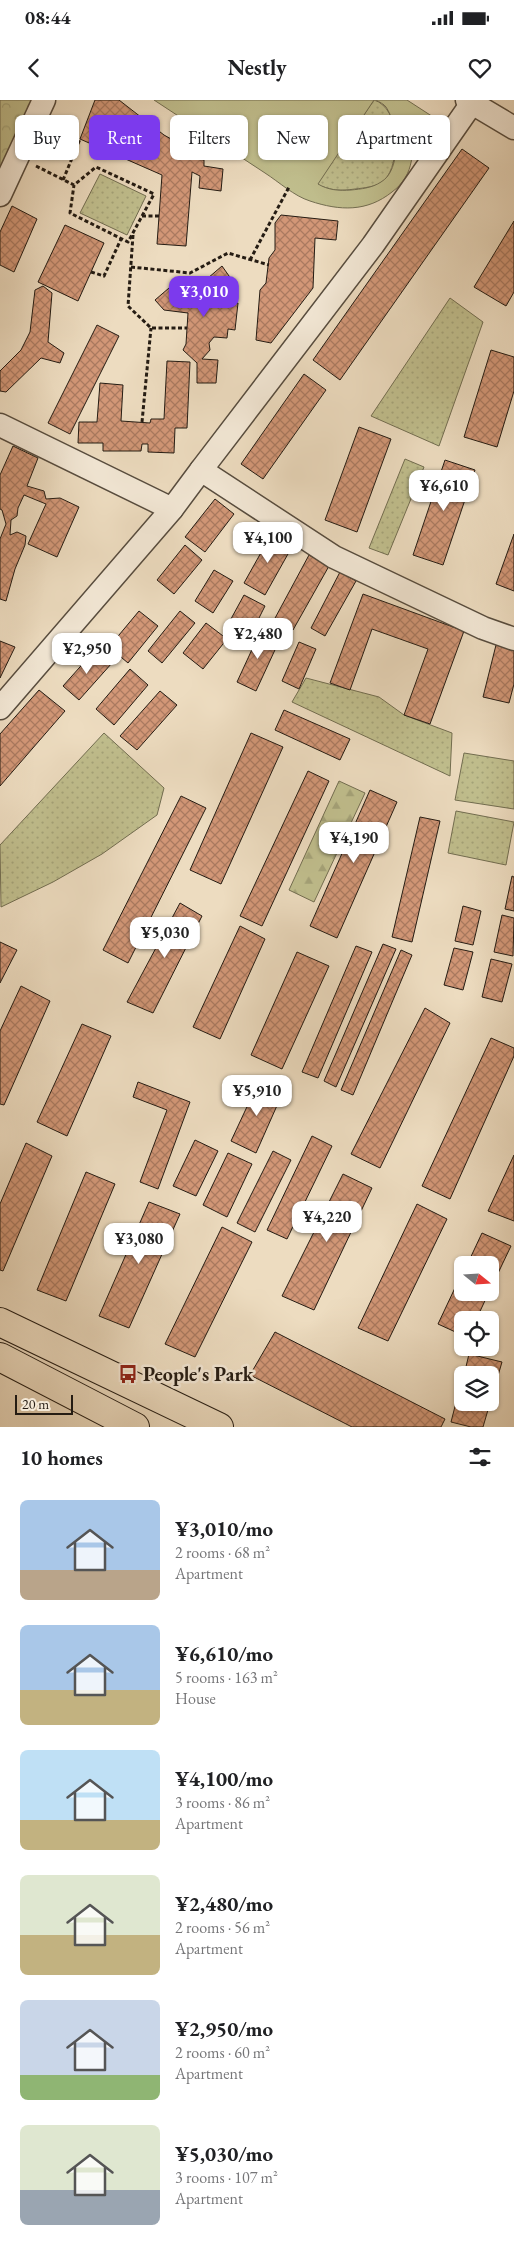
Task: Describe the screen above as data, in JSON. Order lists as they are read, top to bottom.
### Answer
{
  "places": {
    "bus stop": ["People's Park"]
  },
  "scale_bar": "20 m",
  "north": "right",
  "page": {
    "status": "08:44",
    "header": "Nestly",
    "chip": [
      "Buy",
      "Rent",
      "Filters",
      "New",
      "Apartment"
    ],
    "price": [
      "¥3,010",
      "¥6,610",
      "¥4,100",
      "¥2,480",
      "¥2,950",
      "¥4,190",
      "¥5,030",
      "¥5,910",
      "¥4,220",
      "¥3,080"
    ],
    "scale": "20 m",
    "heading": "10 homes",
    "list": [
      {
        "name": "¥3,010/mo",
        "note": "2 rooms · 68 m² · Apartment"
      },
      {
        "name": "¥6,610/mo",
        "note": "5 rooms · 163 m² · House"
      },
      {
        "name": "¥4,100/mo",
        "note": "3 rooms · 86 m² · Apartment"
      },
      {
        "name": "¥2,480/mo",
        "note": "2 rooms · 56 m² · Apartment"
      },
      {
        "name": "¥2,950/mo",
        "note": "2 rooms · 60 m² · Apartment"
      },
      {
        "name": "¥5,030/mo",
        "note": "3 rooms · 107 m² · Apartment"
      }
    ]
  }
}
